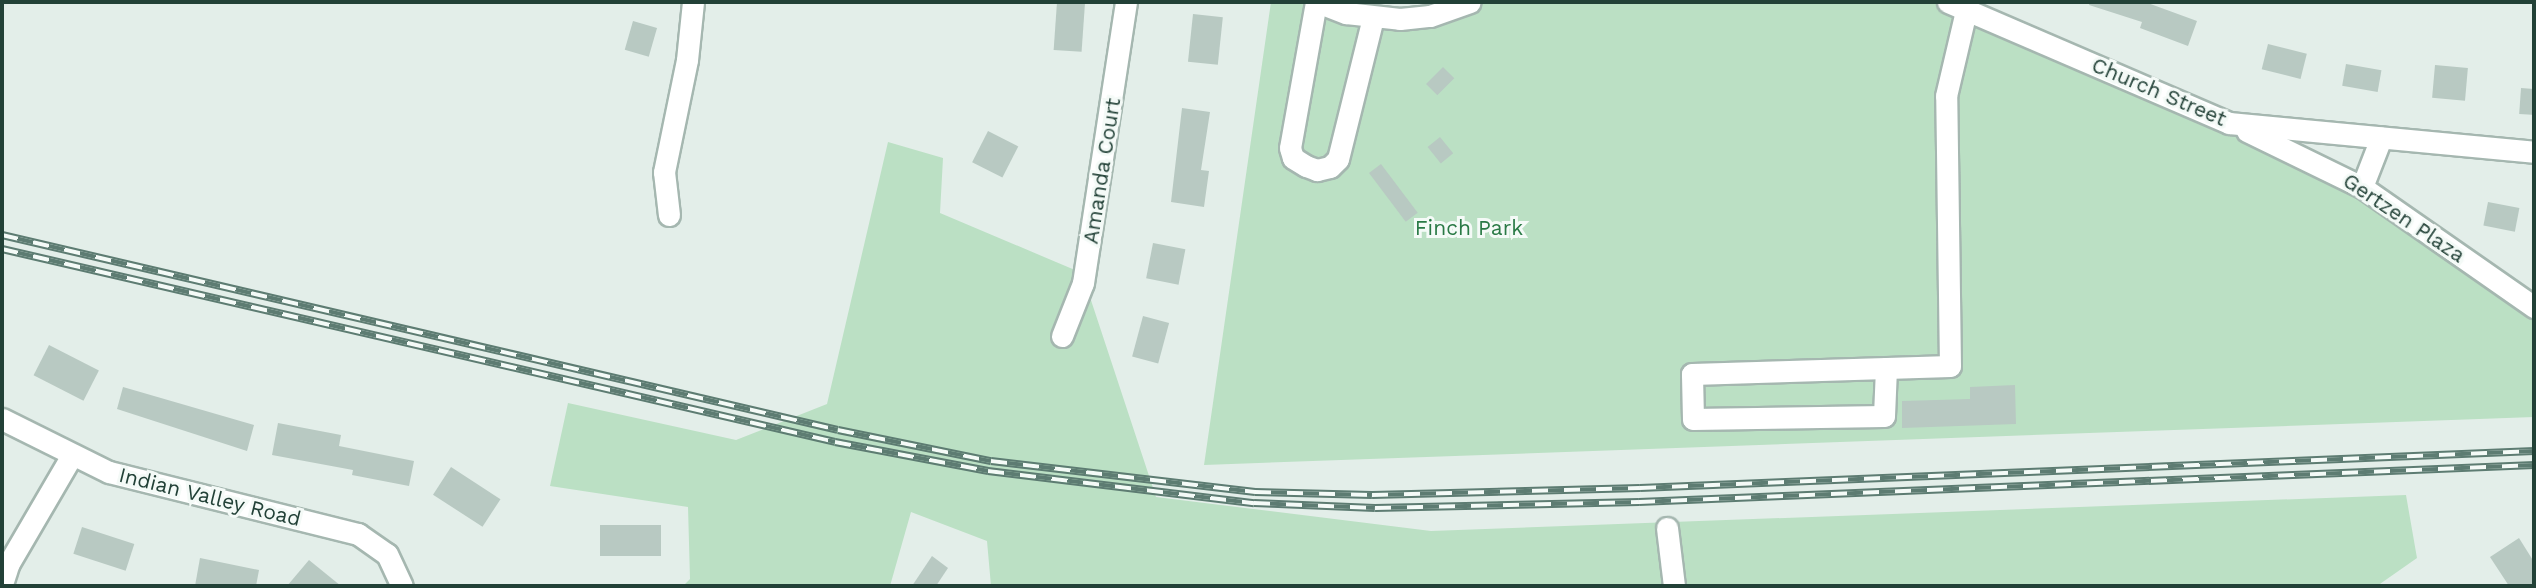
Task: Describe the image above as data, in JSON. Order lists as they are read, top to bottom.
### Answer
{
  "streets": {
    "street": [
      "Church Street",
      "Amanda Court",
      "Gertzen Plaza",
      "Indian Valley Road"
    ]
  },
  "crossings": [
    ["Church Street", "Gertzen Plaza"]
  ],
  "parks": ["Finch Park"]
}
